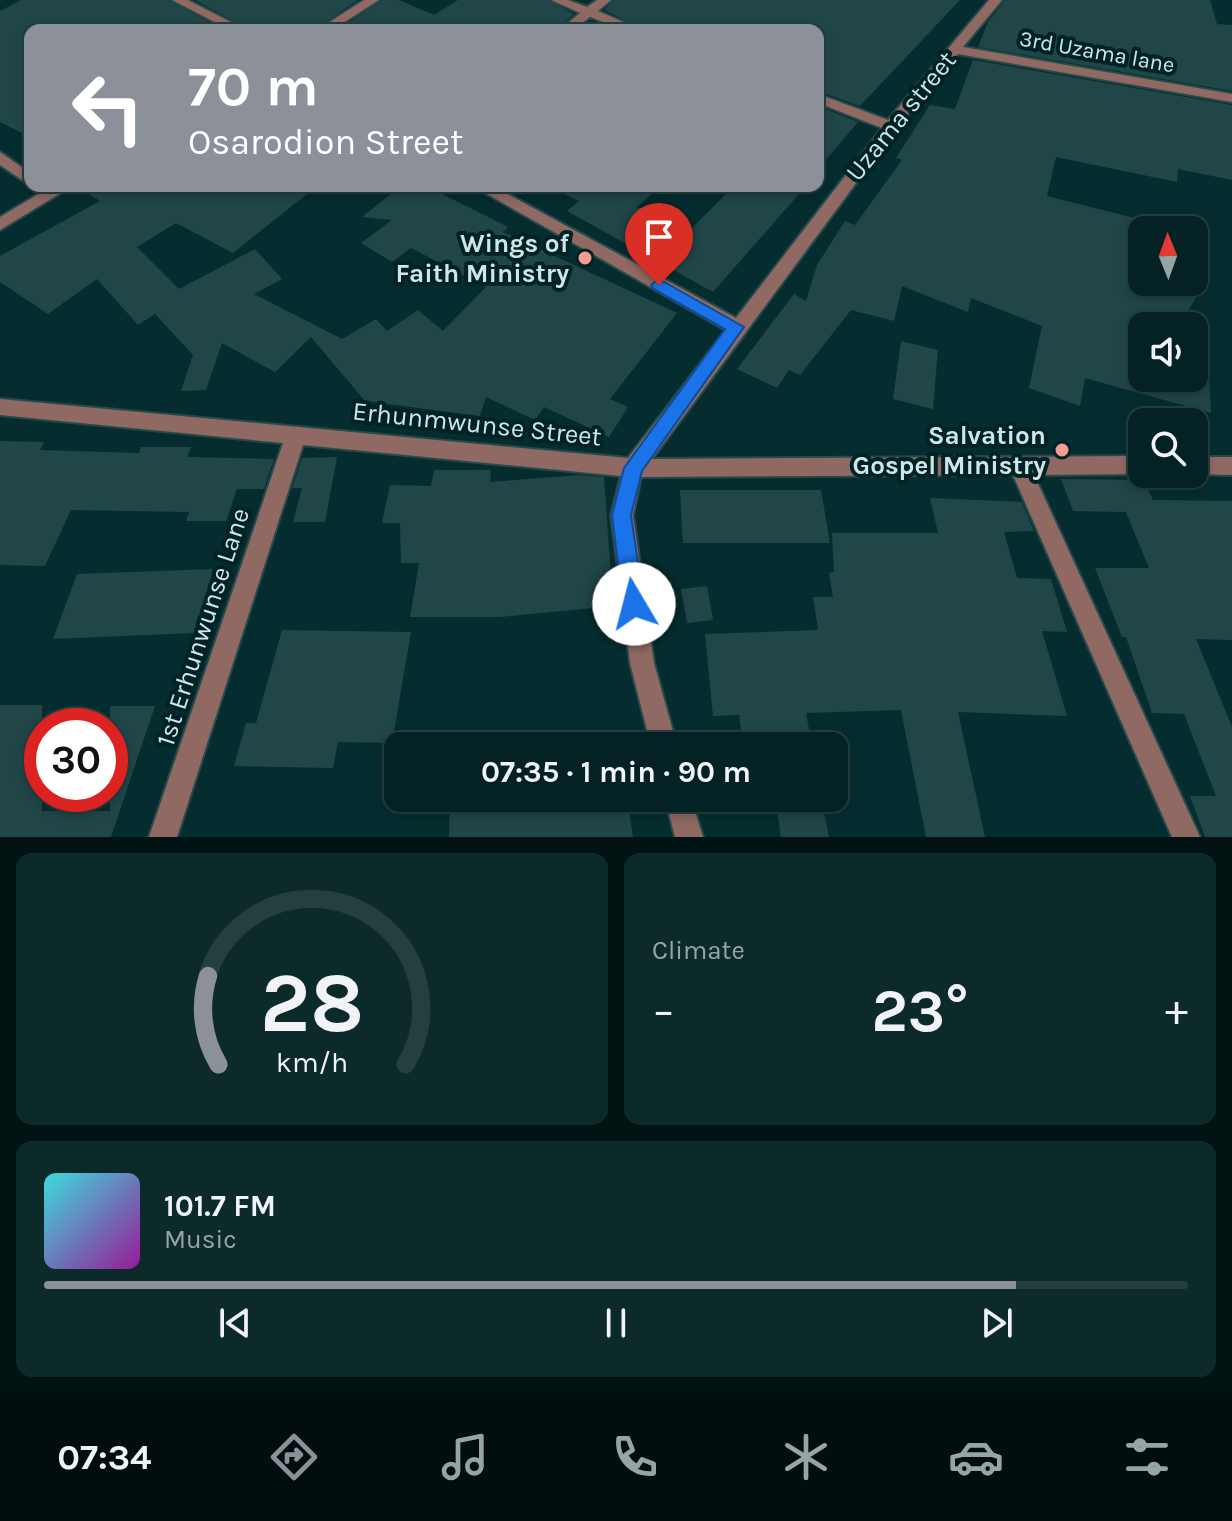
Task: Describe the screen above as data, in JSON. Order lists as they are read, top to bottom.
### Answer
{
  "streets": {
    "street": [
      "3rd Uzama lane",
      "Uzama street",
      "Erhunmwunse Street",
      "1st Erhunwunse Lane"
    ]
  },
  "crossings": [
    ["3rd Uzama lane", "Uzama street"],
    ["Uzama street", "Erhunmwunse Street"],
    ["Erhunmwunse Street", "1st Erhunwunse Lane"]
  ],
  "places": ["Wings of Faith Ministry", "Salvation Gospel Ministry"],
  "north": "top",
  "page": {
    "turn": ["70 m", "Osarodion Street"],
    "limit": "30",
    "trip": "07:35 · 1 min · 90 m",
    "tile": "Climate",
    "heat": ["−", "23°", "+"],
    "song": ["101.7 FM", "Music"],
    "tabs": "07:34",
    "gauge": ["28", "km/h"]
  }
}
